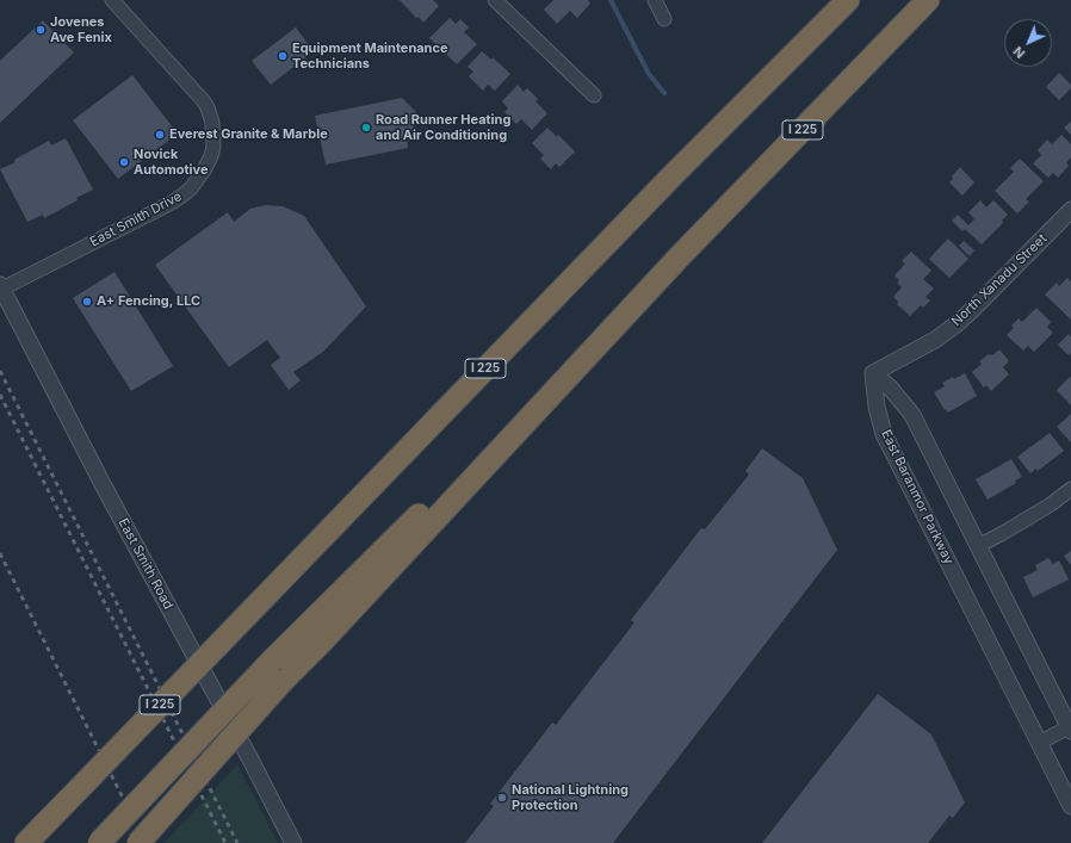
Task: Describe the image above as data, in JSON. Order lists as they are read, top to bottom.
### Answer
{
  "streets": {
    "highway": ["I 225"],
    "street": [
      "East Smith Drive",
      "North Xanadu Street",
      "East Baranmor Parkway",
      "East Smith Road"
    ]
  },
  "crossings": [
    ["East Smith Drive", "East Smith Road"],
    ["North Xanadu Street", "East Baranmor Parkway"]
  ],
  "places": [
    "Jovenes Ave Fenix",
    "Equipment Maintenance Technicians",
    "Road Runner Heating and Air Conditioning",
    "Everest Granite & Marble",
    "Novick Automotive",
    "A+ Fencing, LLC",
    "National Lightning Protection"
  ],
  "north": "bottom left"
}
